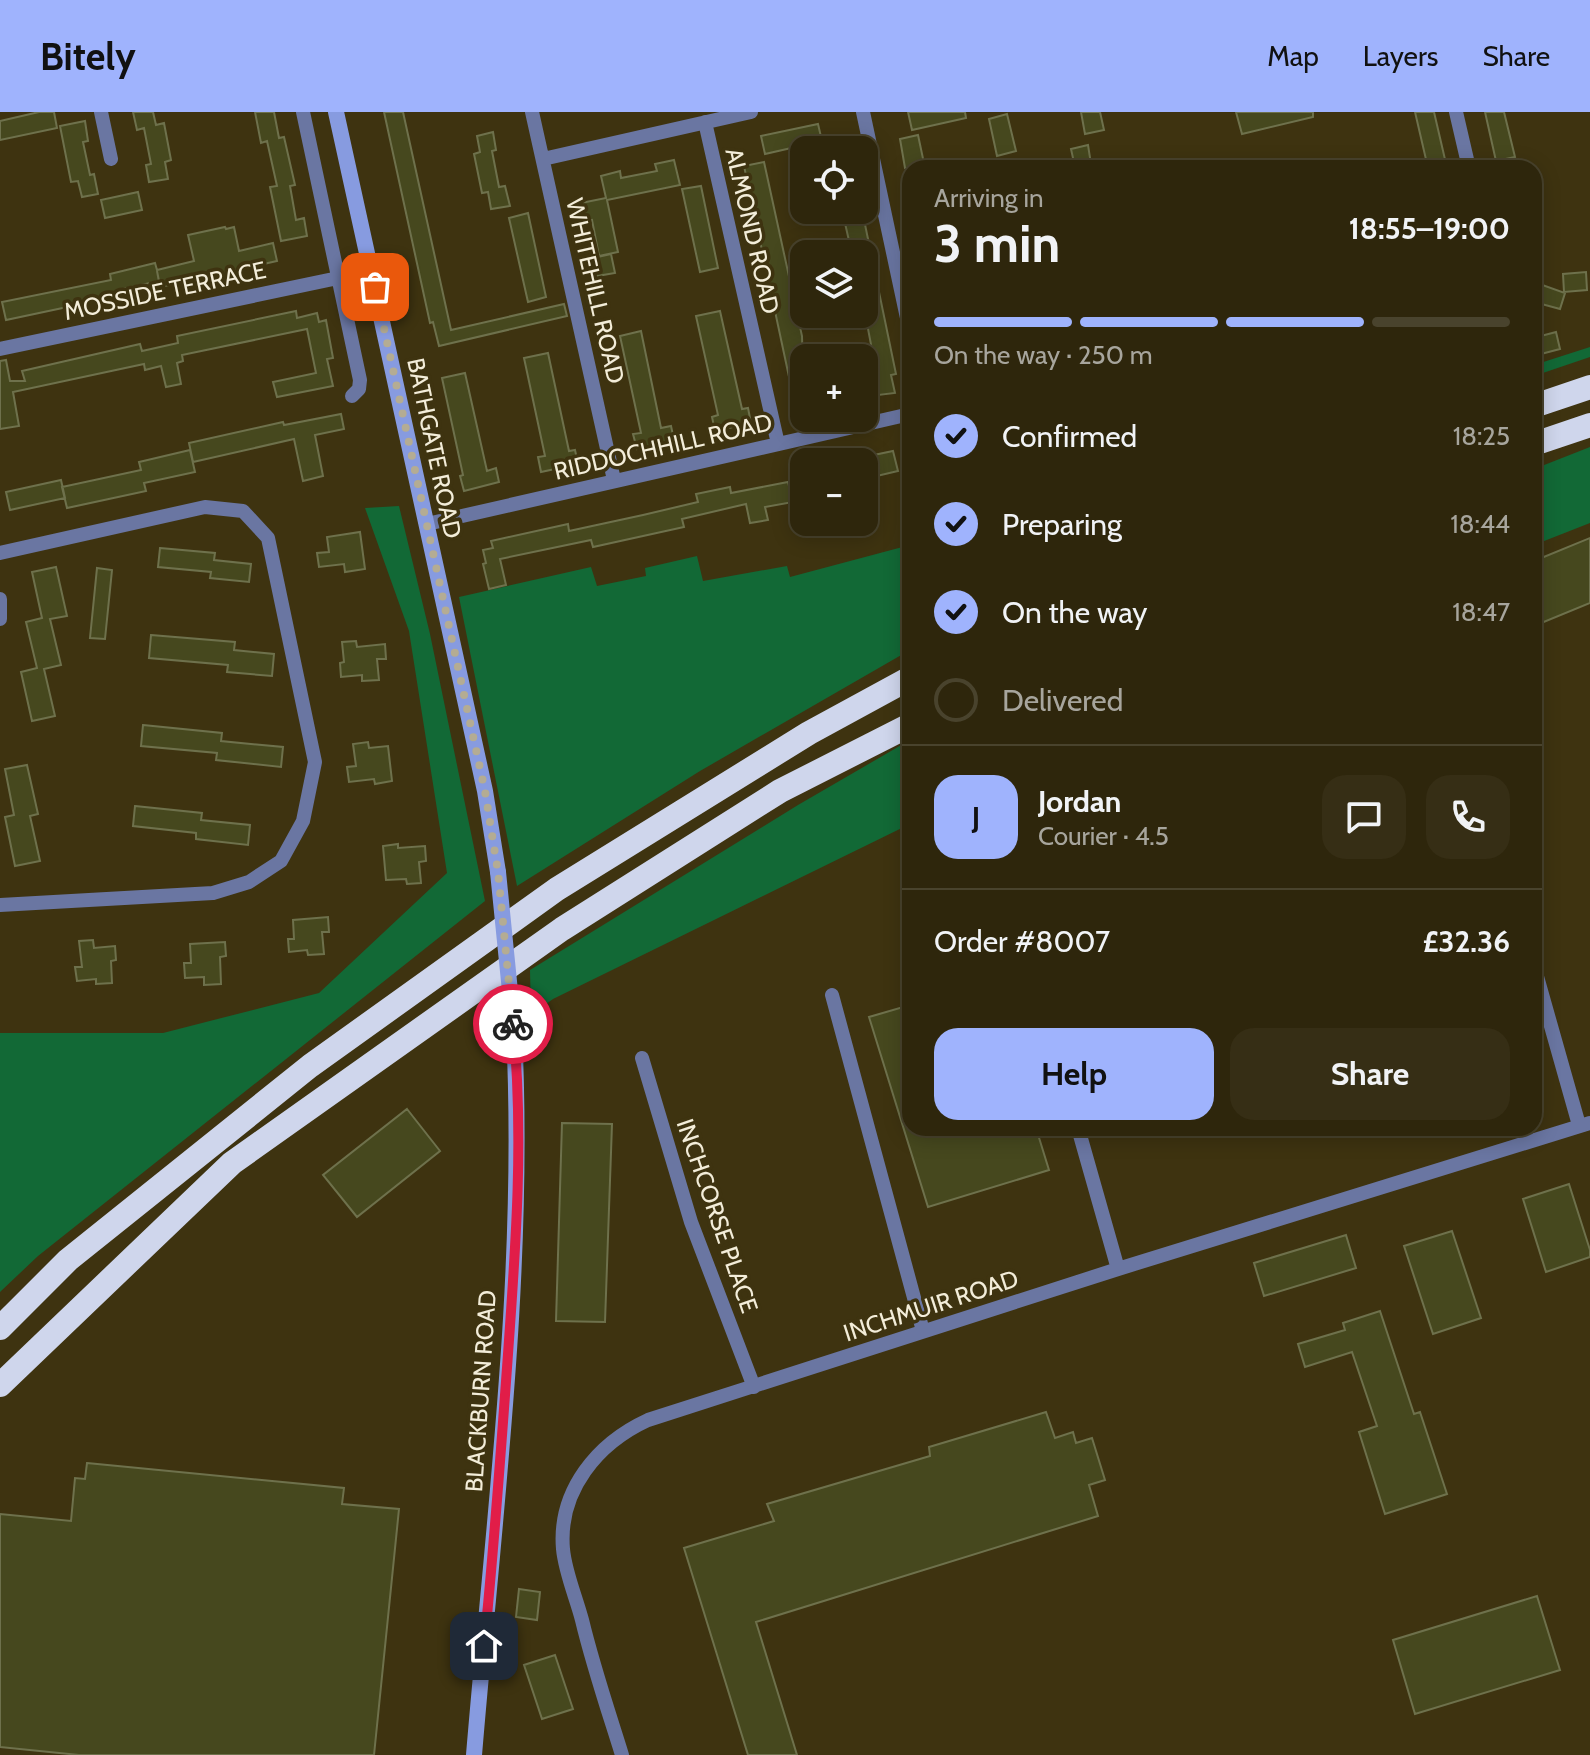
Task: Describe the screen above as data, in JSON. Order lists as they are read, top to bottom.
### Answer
{
  "streets": {
    "main road": ["BATHGATE ROAD", "BLACKBURN ROAD"],
    "street": [
      "ALMOND ROAD",
      "MOSSIDE TERRACE",
      "WHITEHILL ROAD",
      "RIDDOCHHILL ROAD",
      "INCHCORSE PLACE",
      "INCHMUIR ROAD"
    ]
  },
  "crossings": [
    ["ALMOND ROAD", "RIDDOCHHILL ROAD"],
    ["WHITEHILL ROAD", "RIDDOCHHILL ROAD"],
    ["RIDDOCHHILL ROAD", "BATHGATE ROAD"],
    ["BATHGATE ROAD", "BLACKBURN ROAD"],
    ["INCHCORSE PLACE", "INCHMUIR ROAD"]
  ],
  "page": {
    "header": "Bitely",
    "nav": ["Map", "Layers", "Share"],
    "map_buttons": ["+", "−"],
    "heading": ["3 min", "Arriving in", "18:55–19:00"],
    "panel": [
      "Jordan",
      "Courier · 4.5",
      "Order #8007",
      "£32.36"
    ],
    "bar": "On the way · 250 m",
    "list": [
      ["Confirmed", "18:25"],
      ["Preparing", "18:44"],
      ["On the way", "18:47"],
      "Delivered"
    ],
    "round": "J",
    "buttons": ["Help", "Share"]
  }
}
